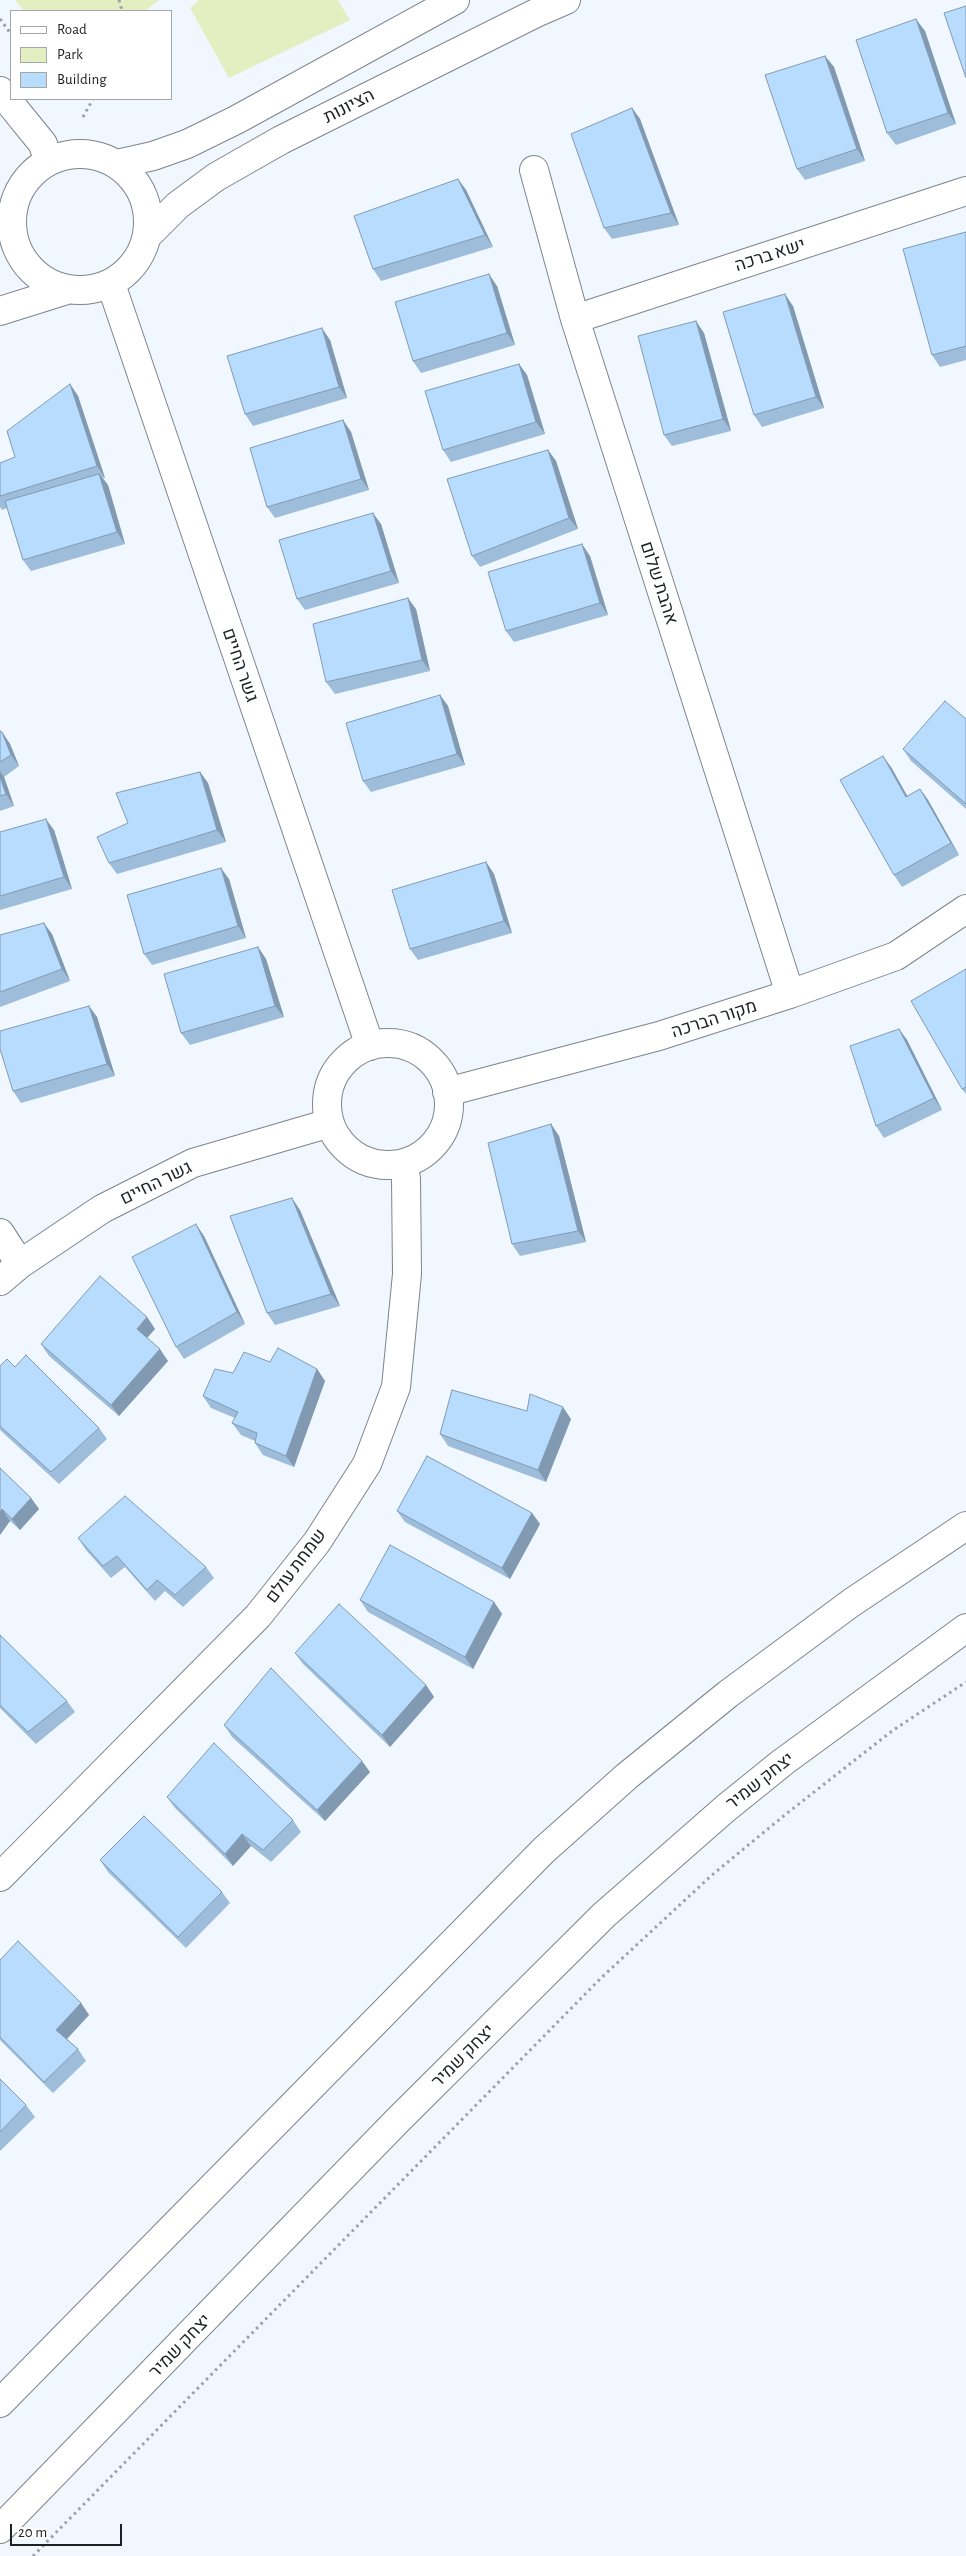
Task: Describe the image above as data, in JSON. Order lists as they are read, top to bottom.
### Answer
{
  "streets": {
    "street": [
      "הציונות",
      "ישא ברכה",
      "אהבת שלום",
      "גשר החיים",
      "מקור הברכה",
      "שמחת עולם",
      "יצחק שמיר"
    ]
  },
  "crossings": [
    ["הציונות", "גשר החיים"],
    ["ישא ברכה", "אהבת שלום"],
    ["אהבת שלום", "מקור הברכה"],
    ["גשר החיים", "מקור הברכה"],
    ["גשר החיים", "שמחת עולם"],
    ["מקור הברכה", "שמחת עולם"]
  ],
  "legend": ["Road", "Park", "Building"],
  "scale_bar": "20 m"
}
